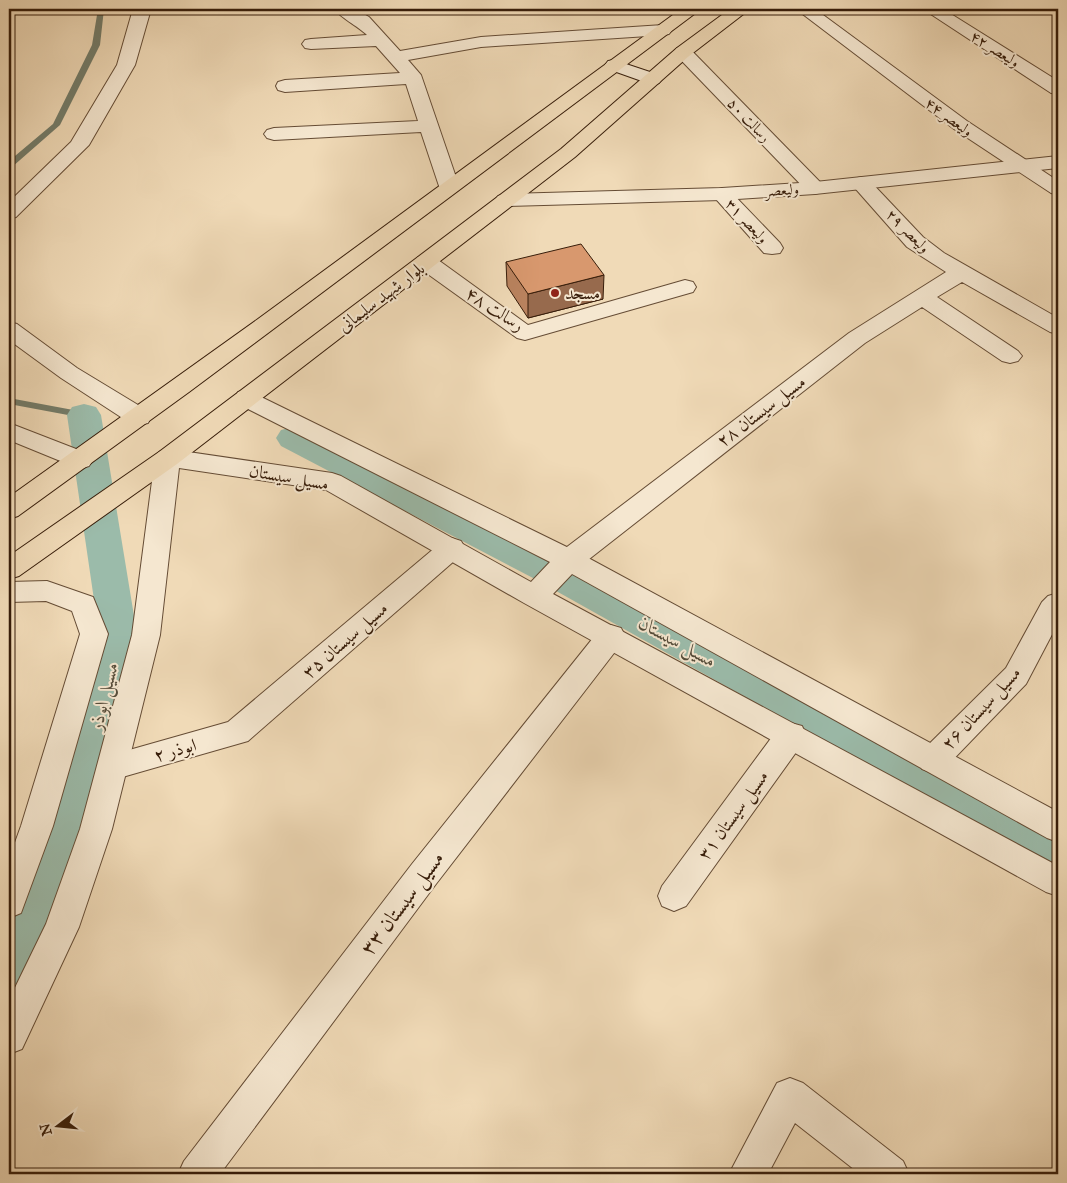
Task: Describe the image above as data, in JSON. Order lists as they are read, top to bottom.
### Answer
{
  "streets": {
    "main road": ["بلوار شهید سلیمانی"],
    "street": [
      "ولیعصر ۴۲",
      "ولیعصر ۴۴",
      "رسالت ۵۰",
      "ولیعصر",
      "ولیعصر ۳۱",
      "ولیعصر ۲۹",
      "رسالت ۴۸",
      "مسیل سیستان ۲۸",
      "مسیل سیستان",
      "مسیل سیستان ۳۵",
      "مسیل سیستان ۲۶",
      "ابوذر ۲",
      "مسیل سیستان ۳۱",
      "مسیل سیستان ۳۳"
    ]
  },
  "crossings": [
    ["ولیعصر ۴۴", "ولیعصر"],
    ["رسالت ۵۰", "ولیعصر"],
    ["رسالت ۵۰", "بلوار شهید سلیمانی"],
    ["ولیعصر", "ولیعصر ۳۱"],
    ["ولیعصر", "ولیعصر ۲۹"],
    ["ولیعصر", "بلوار شهید سلیمانی"],
    ["ولیعصر ۲۹", "مسیل سیستان ۲۸"],
    ["بلوار شهید سلیمانی", "رسالت ۴۸"],
    ["بلوار شهید سلیمانی", "مسیل سیستان"],
    ["مسیل سیستان ۲۸", "مسیل سیستان"],
    ["مسیل سیستان", "مسیل سیستان ۳۵"],
    ["مسیل سیستان", "مسیل سیستان ۳۱"],
    ["مسیل سیستان", "مسیل سیستان ۳۳"],
    ["مسیل سیستان ۳۵", "ابوذر ۲"]
  ],
  "water": ["مسیل سیستان", "مسیل ابوذر"],
  "places": ["مسجد"],
  "north": "left"
}
